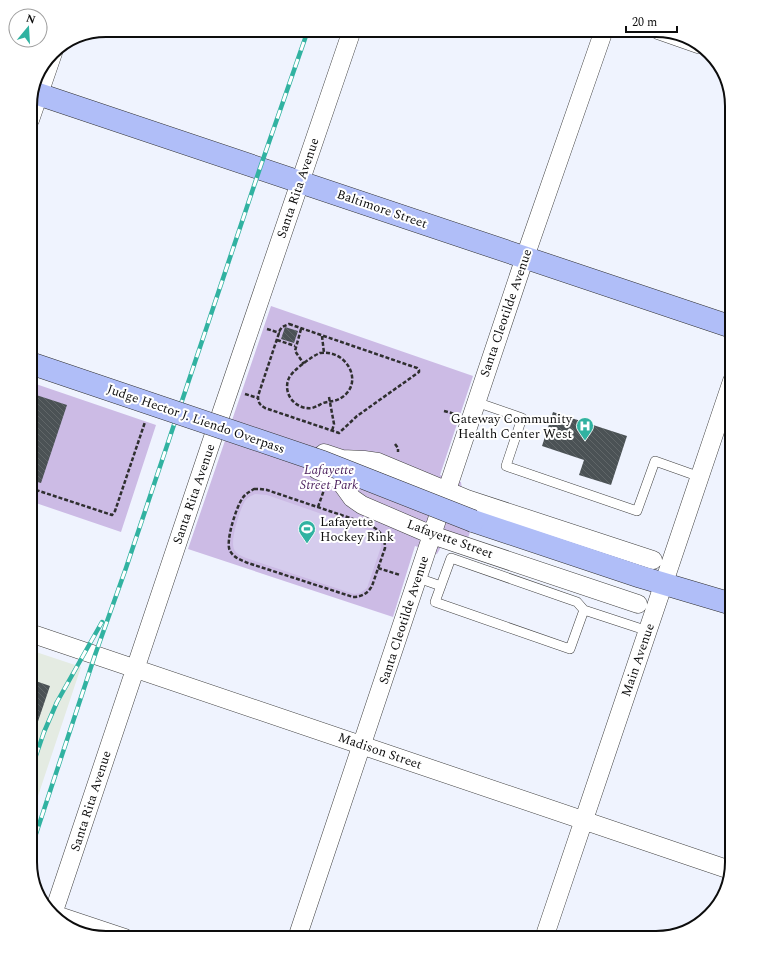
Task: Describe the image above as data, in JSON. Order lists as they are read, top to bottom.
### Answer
{
  "streets": {
    "main road": ["Baltimore Street", "Judge Hector J. Liendo Overpass", "Lafayette Street"],
    "street": [
      "Santa Rita Avenue",
      "Santa Cleotilde Avenue",
      "Main Avenue",
      "Madison Street"
    ]
  },
  "crossings": [
    ["Santa Rita Avenue", "Baltimore Street"],
    ["Santa Rita Avenue", "Lafayette Street"],
    ["Santa Rita Avenue", "Madison Street"],
    ["Baltimore Street", "Santa Cleotilde Avenue"],
    ["Santa Cleotilde Avenue", "Lafayette Street"],
    ["Santa Cleotilde Avenue", "Madison Street"],
    ["Judge Hector J. Liendo Overpass", "Lafayette Street"],
    ["Lafayette Street", "Main Avenue"],
    ["Main Avenue", "Madison Street"]
  ],
  "parks": ["Lafayette Street Park"],
  "places": {
    "hospital": ["Gateway Community Health Center West"],
    "sports": ["Lafayette Hockey Rink"]
  },
  "scale_bar": "20 m",
  "north": "top"
}
